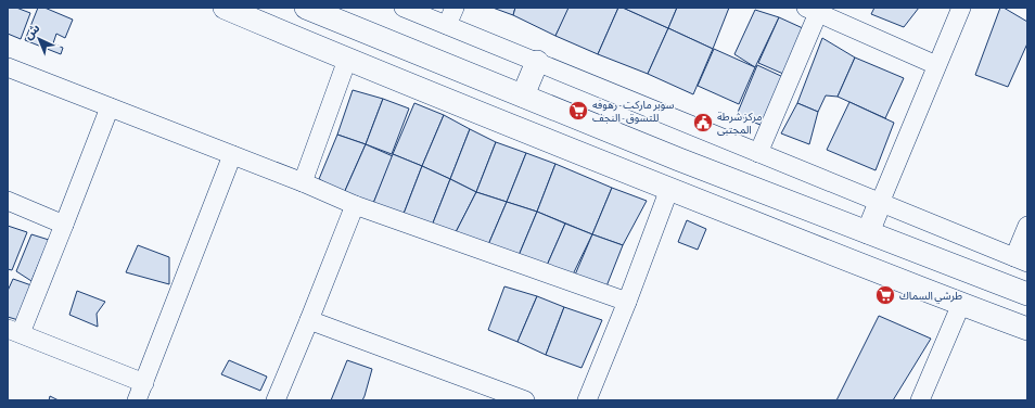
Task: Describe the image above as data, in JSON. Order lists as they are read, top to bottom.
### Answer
{
  "places": {
    "supermarket": ["سوبر ماركت - رهوفه للتسوق - النجف", "طرشي السماك"],
    "public building": ["مركز شرطة المجتبى"]
  },
  "north": "top left"
}
